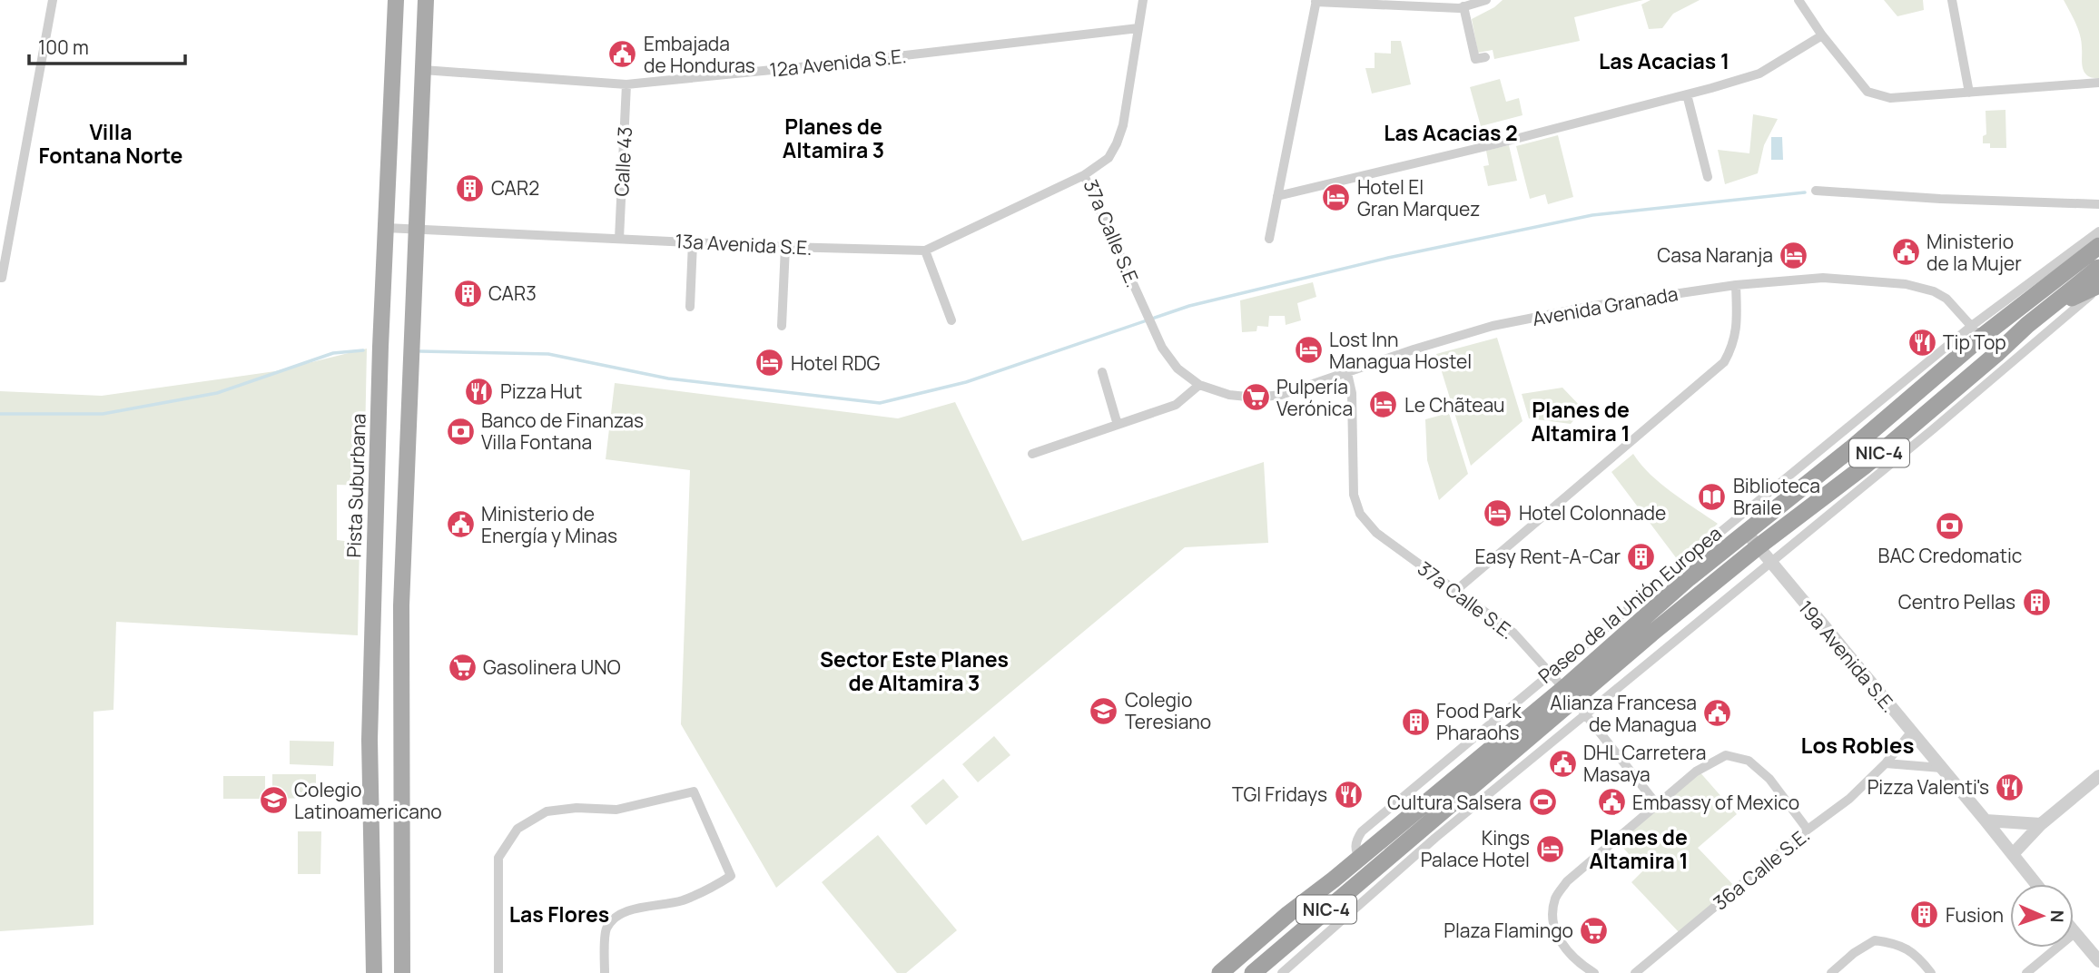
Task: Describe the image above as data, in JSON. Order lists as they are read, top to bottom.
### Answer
{
  "streets": {
    "highway": ["NIC-4", "Paseo de la Unión Europea"],
    "main road": ["Pista Suburbana"],
    "street": [
      "12a Avenida S.E.",
      "Calle 43",
      "37a Calle S.E.",
      "13a Avenida S.E.",
      "Avenida Granada",
      "19a Avenida S.E.",
      "36a Calle S.E."
    ]
  },
  "crossings": [
    ["12a Avenida S.E.", "Calle 43"],
    ["12a Avenida S.E.", "37a Calle S.E."],
    ["Calle 43", "13a Avenida S.E."],
    ["37a Calle S.E.", "13a Avenida S.E."],
    ["37a Calle S.E.", "Avenida Granada"],
    ["37a Calle S.E.", "Paseo de la Unión Europea"],
    ["13a Avenida S.E.", "Pista Suburbana"],
    ["Avenida Granada", "Paseo de la Unión Europea"],
    ["Paseo de la Unión Europea", "19a Avenida S.E."],
    ["19a Avenida S.E.", "36a Calle S.E."]
  ],
  "districts": [
    "Las Acacias 1",
    "Planes de Altamira 3",
    "Villa Fontana Norte",
    "Las Acacias 2",
    "Planes de Altamira 1",
    "Sector Este Planes de Altamira 3",
    "Los Robles",
    "Planes de Altamira 1",
    "Las Flores"
  ],
  "places": {
    "public building": [
      "Embajada de Honduras",
      "Ministerio de la Mujer",
      "Ministerio de Energía y Minas",
      "Alianza Francesa de Managua",
      "DHL Carretera Masaya",
      "Embassy of Mexico"
    ],
    "building": [
      "CAR2",
      "CAR3",
      "Easy Rent-A-Car",
      "Centro Pellas",
      "Food Park Pharaohs",
      "Fusion"
    ],
    "hotel": [
      "Hotel El Gran Marquez",
      "Casa Naranja",
      "Lost Inn Managua Hostel",
      "Hotel RDG",
      "Le Chãteau",
      "Hotel Colonnade",
      "Kings Palace Hotel"
    ],
    "restaurant": [
      "Tip Top",
      "Pizza Hut",
      "Pizza Valenti's",
      "TGI Fridays"
    ],
    "supermarket": ["Pulpería Verónica", "Gasolinera UNO", "Plaza Flamingo"],
    "bank": ["Banco de Finanzas Villa Fontana", "BAC Credomatic"],
    "library": ["Biblioteca Braile"],
    "school or university": ["Colegio Teresiano", "Colegio Latinoamericano"],
    "sports": ["Cultura Salsera"]
  },
  "scale_bar": "100 m",
  "north": "right"
}
